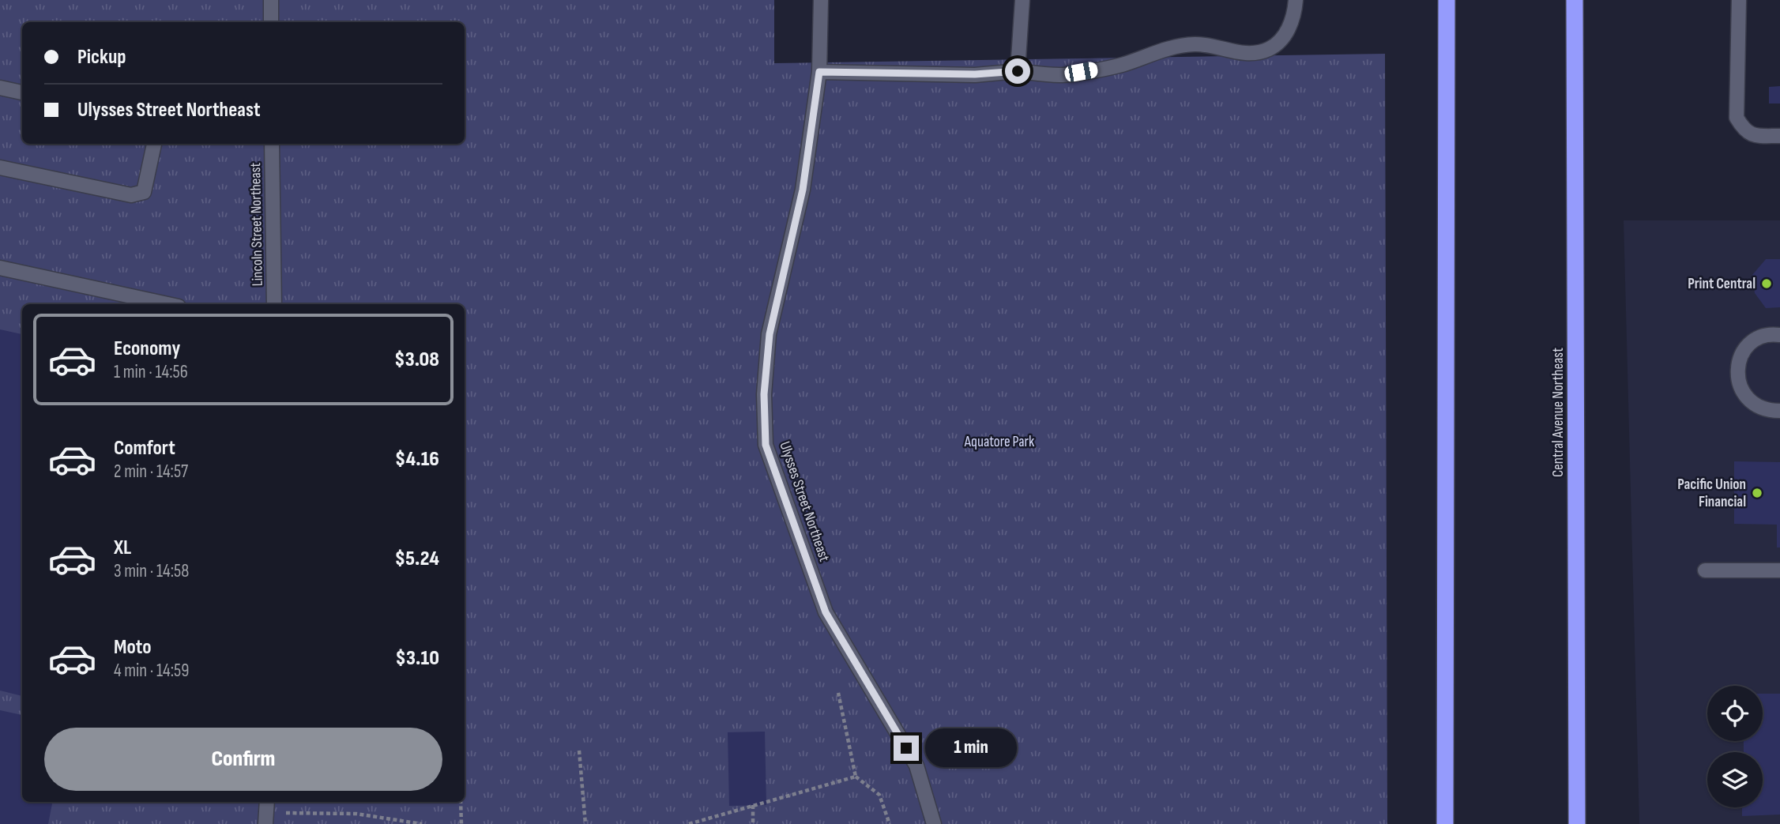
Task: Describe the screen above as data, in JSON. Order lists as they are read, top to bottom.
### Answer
{
  "streets": {
    "highway": ["Central Avenue Northeast"],
    "street": ["Lincoln Street Northeast", "Ulysses Street Northeast"]
  },
  "parks": ["Aquatore Park"],
  "places": ["Print Central", "Pacific Union Financial"],
  "page": {
    "banner": ["Pickup", "Ulysses Street Northeast"],
    "list": [
      {
        "name": "Economy",
        "note": "1 min · 14:56",
        "value": "$3.08"
      },
      {
        "name": "Comfort",
        "note": "2 min · 14:57",
        "value": "$4.16"
      },
      {
        "name": "XL",
        "note": "3 min · 14:58",
        "value": "$5.24"
      },
      {
        "name": "Moto",
        "note": "4 min · 14:59",
        "value": "$3.10"
      }
    ],
    "buttons": "Confirm",
    "bubble": "1 min"
  }
}
